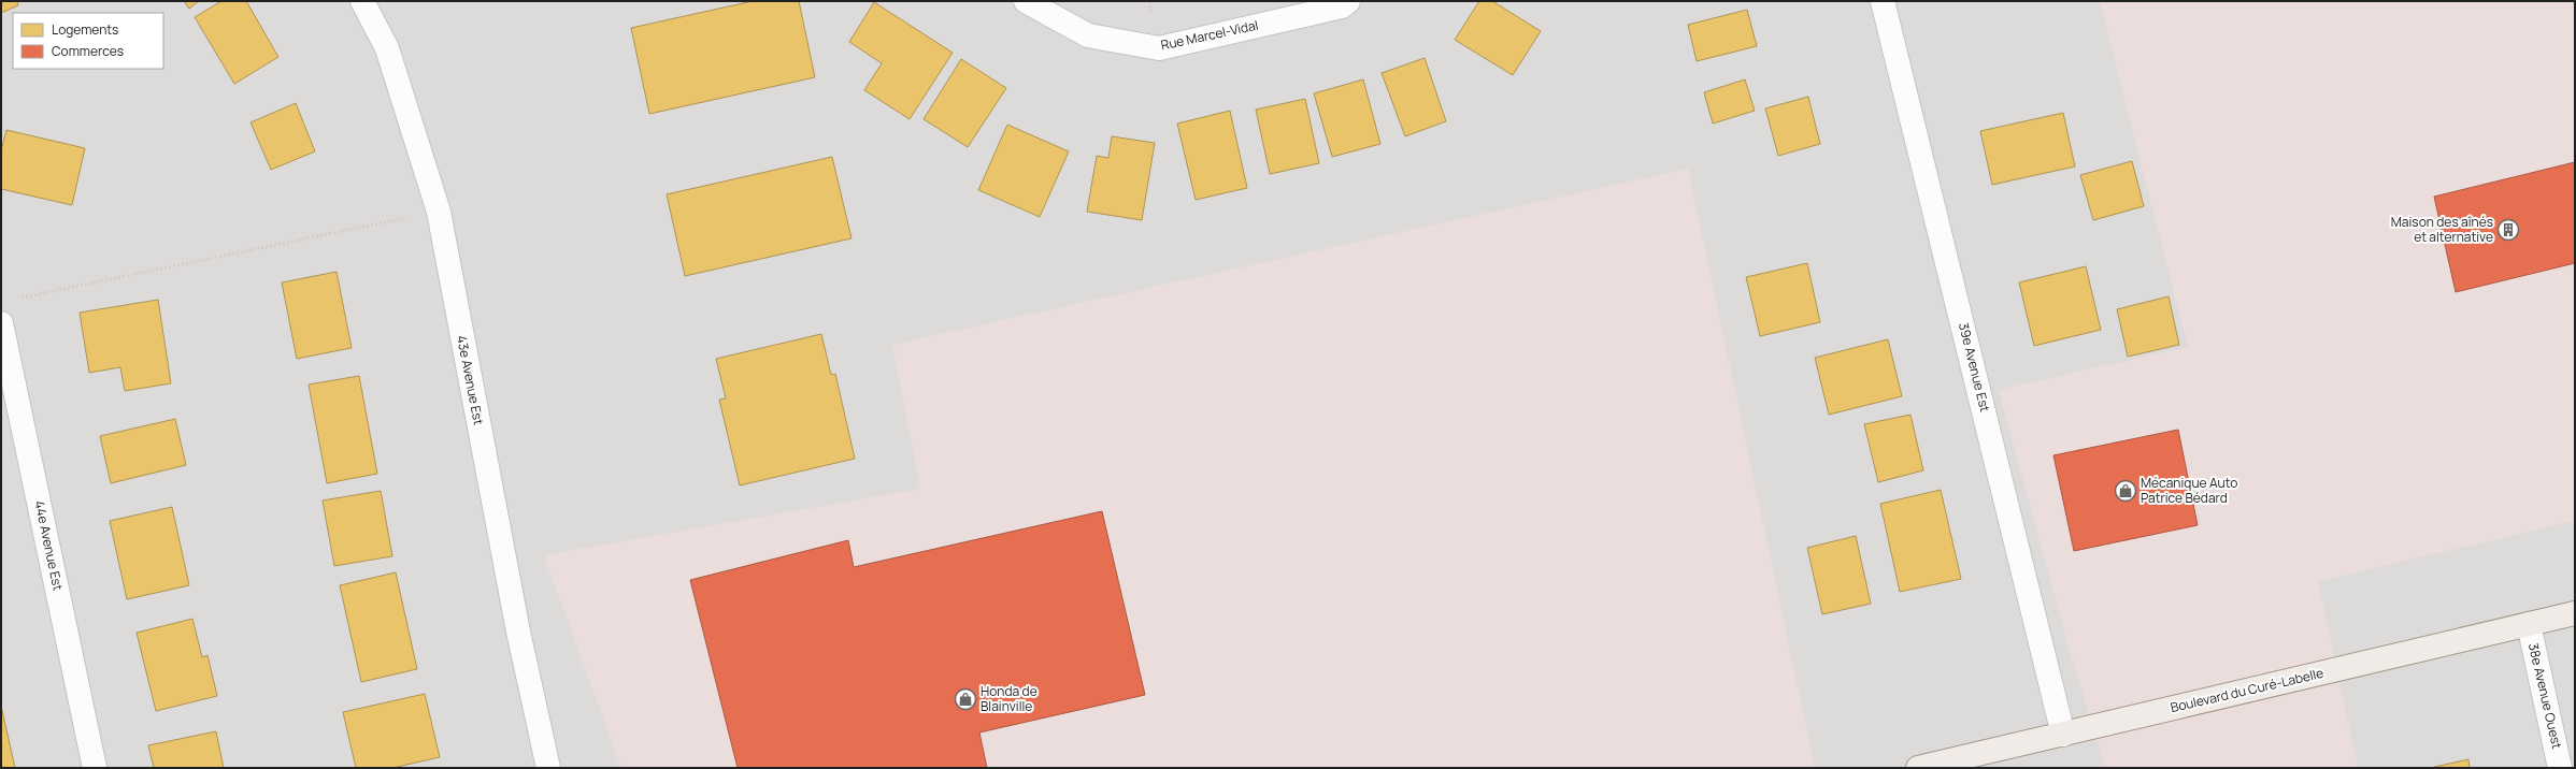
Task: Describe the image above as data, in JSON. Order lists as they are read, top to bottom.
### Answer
{
  "streets": {
    "main road": ["Boulevard du Curé-Labelle"],
    "street": [
      "Rue Marcel-Vidal",
      "39e Avenue Est",
      "43e Avenue Est",
      "44e Avenue Est",
      "38e Avenue Ouest"
    ]
  },
  "crossings": [
    ["39e Avenue Est", "Boulevard du Curé-Labelle"],
    ["Boulevard du Curé-Labelle", "38e Avenue Ouest"]
  ],
  "places": {
    "building": ["Maison des aînés et alternative"],
    "shop": ["Mécanique Auto Patrice Bédard", "Honda de Blainville"]
  },
  "legend": ["Logements", "Commerces"]
}
